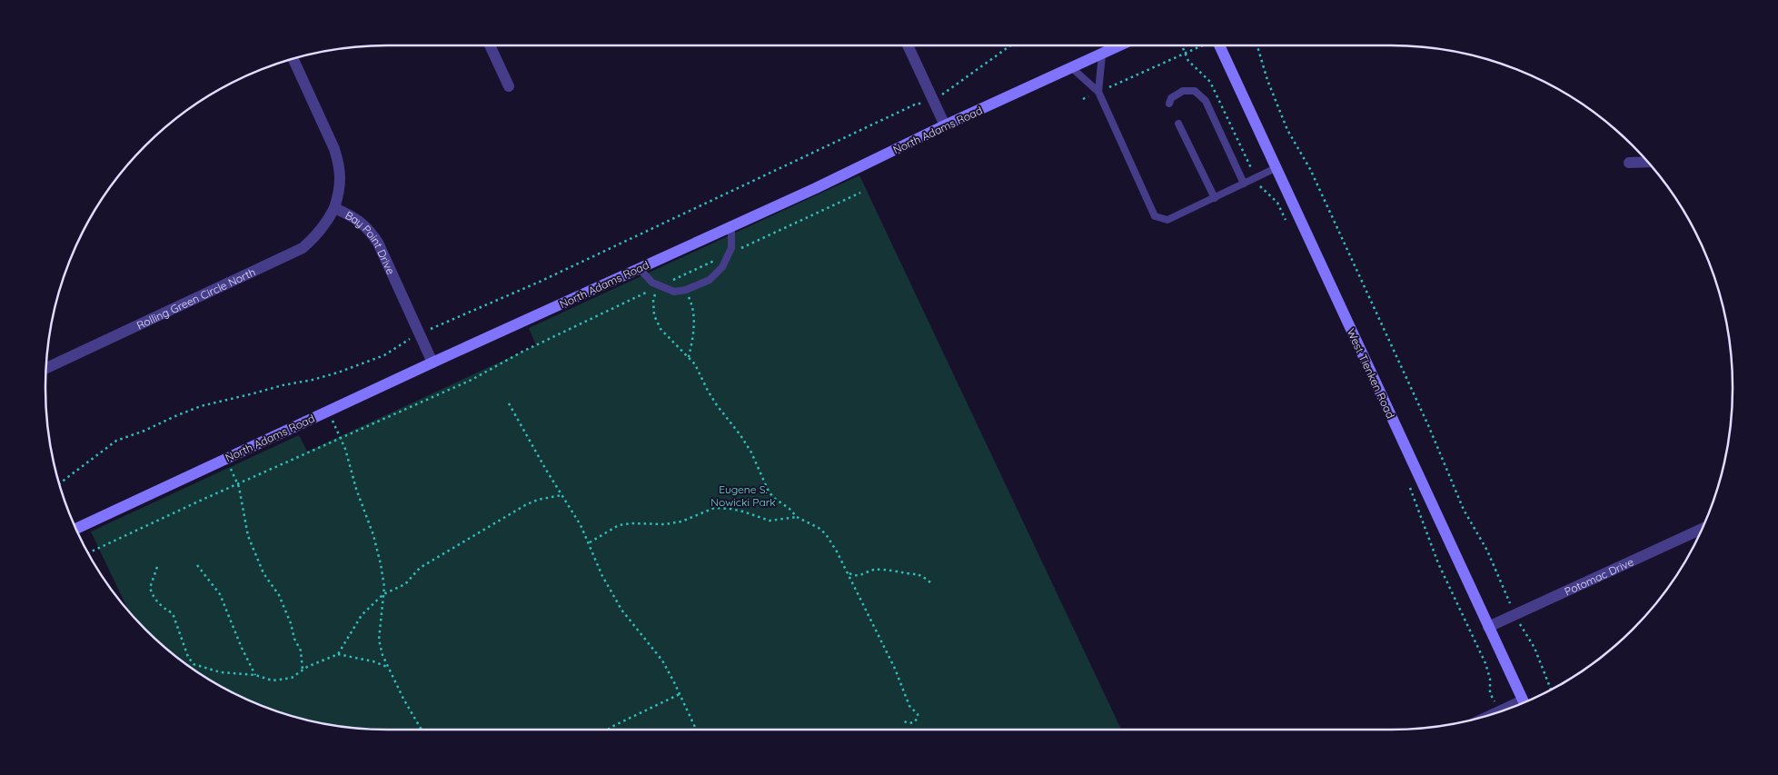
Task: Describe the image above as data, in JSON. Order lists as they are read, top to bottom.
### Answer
{
  "streets": {
    "street": [
      "North Adams Road",
      "Bay Point Drive",
      "Rolling Green Circle North",
      "West Tienken Road",
      "Potomac Drive"
    ]
  },
  "crossings": [
    ["North Adams Road", "Bay Point Drive"],
    ["Bay Point Drive", "Rolling Green Circle North"],
    ["West Tienken Road", "Potomac Drive"]
  ],
  "parks": ["Eugene S. Nowicki Park"]
}
